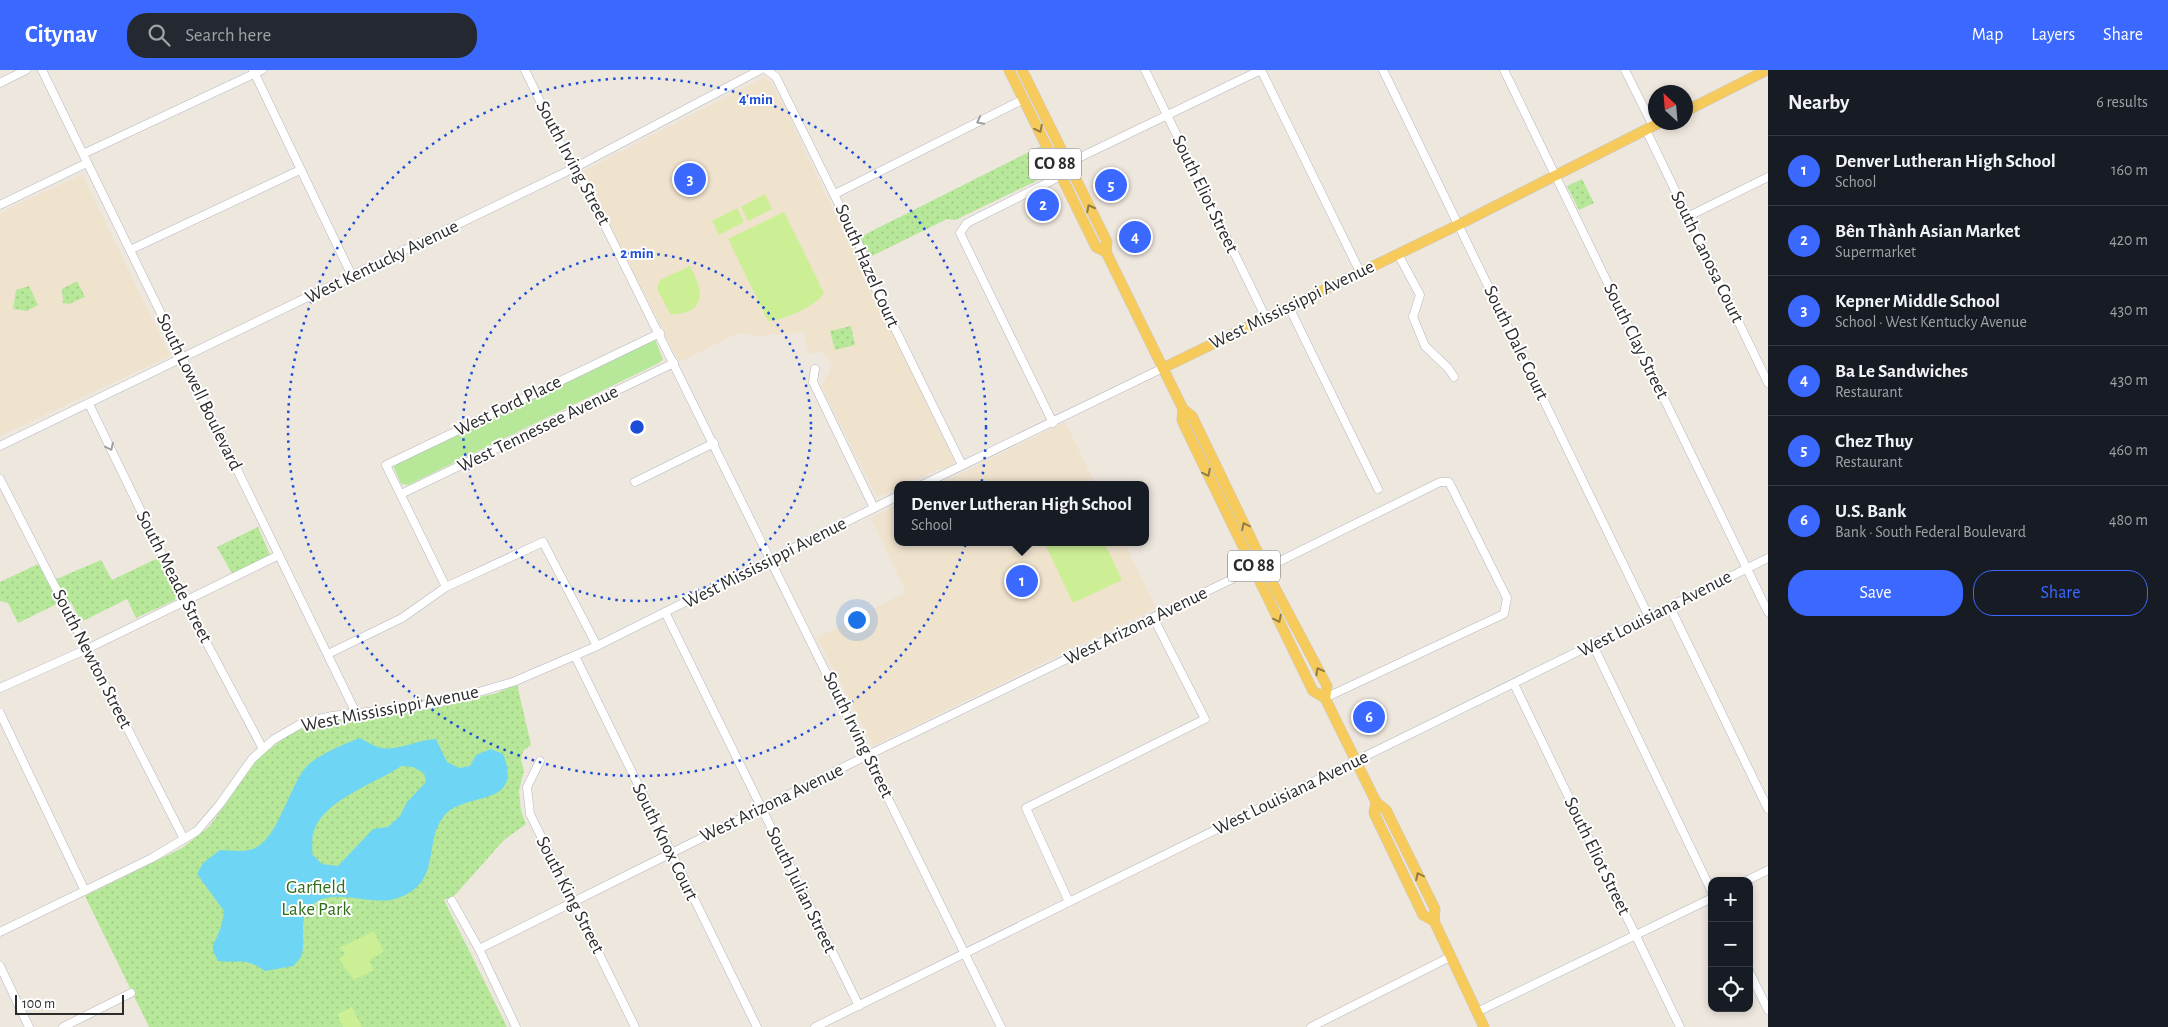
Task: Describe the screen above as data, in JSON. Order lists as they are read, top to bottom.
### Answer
{
  "streets": {
    "main road": ["CO 88", "West Mississippi Avenue"],
    "street": [
      "South Irving Street",
      "South Eliot Street",
      "South Canosa Court",
      "West Kentucky Avenue",
      "South Hazel Court",
      "South Clay Street",
      "South Dale Court",
      "South Lowell Boulevard",
      "West Ford Place",
      "West Tennessee Avenue",
      "South Meade Street",
      "West Louisiana Avenue",
      "West Arizona Avenue",
      "South Newton Street",
      "South Knox Court",
      "South Julian Street",
      "South King Street"
    ]
  },
  "crossings": [
    ["South Irving Street", "West Kentucky Avenue"],
    ["South Irving Street", "West Mississippi Avenue"],
    ["South Irving Street", "West Ford Place"],
    ["South Irving Street", "West Tennessee Avenue"],
    ["South Irving Street", "West Louisiana Avenue"],
    ["South Irving Street", "West Arizona Avenue"],
    ["CO 88", "West Mississippi Avenue"],
    ["CO 88", "West Louisiana Avenue"],
    ["CO 88", "West Arizona Avenue"],
    ["South Eliot Street", "West Mississippi Avenue"],
    ["South Eliot Street", "West Louisiana Avenue"],
    ["West Kentucky Avenue", "South Lowell Boulevard"],
    ["West Kentucky Avenue", "South Meade Street"],
    ["South Hazel Court", "West Mississippi Avenue"],
    ["West Mississippi Avenue", "South Clay Street"],
    ["West Mississippi Avenue", "South Dale Court"],
    ["West Mississippi Avenue", "South Lowell Boulevard"],
    ["West Mississippi Avenue", "South Meade Street"],
    ["West Mississippi Avenue", "South Newton Street"],
    ["West Mississippi Avenue", "South Knox Court"],
    ["West Mississippi Avenue", "South Julian Street"],
    ["South Clay Street", "West Louisiana Avenue"],
    ["South Dale Court", "West Louisiana Avenue"],
    ["West Ford Place", "West Tennessee Avenue"],
    ["West Louisiana Avenue", "South Julian Street"],
    ["West Arizona Avenue", "South Knox Court"],
    ["West Arizona Avenue", "South Julian Street"],
    ["West Arizona Avenue", "South King Street"]
  ],
  "one_way": ["South Meade Street"],
  "parks": ["Garfield Lake Park"],
  "scale_bar": "100 m",
  "north": "top left",
  "page": {
    "header": "Citynav",
    "search": "Search here",
    "nav": ["Map", "Layers", "Share"],
    "heading": ["Nearby", "6 results"],
    "list": [
      {
        "mark": "1",
        "name": "Denver Lutheran High School",
        "note": "School",
        "value": "160 m"
      },
      {
        "mark": "2",
        "name": "Bên Thành Asian Market",
        "note": "Supermarket",
        "value": "420 m"
      },
      {
        "mark": "3",
        "name": "Kepner Middle School",
        "note": "School · West Kentucky Avenue",
        "value": "430 m"
      },
      {
        "mark": "4",
        "name": "Ba Le Sandwiches",
        "note": "Restaurant",
        "value": "430 m"
      },
      {
        "mark": "5",
        "name": "Chez Thuy",
        "note": "Restaurant",
        "value": "460 m"
      },
      {
        "mark": "6",
        "name": "U.S. Bank",
        "note": "Bank · South Federal Boulevard",
        "value": "480 m"
      }
    ],
    "pins": [
      "3",
      "5",
      "2",
      "4",
      "1",
      "6"
    ],
    "popup": ["Denver Lutheran High School", "School"],
    "buttons": ["Save", "Share"],
    "map_buttons": ["+", "−"],
    "scale": "100 m"
  },
  "rings": ["4 min", "2 min"]
}
